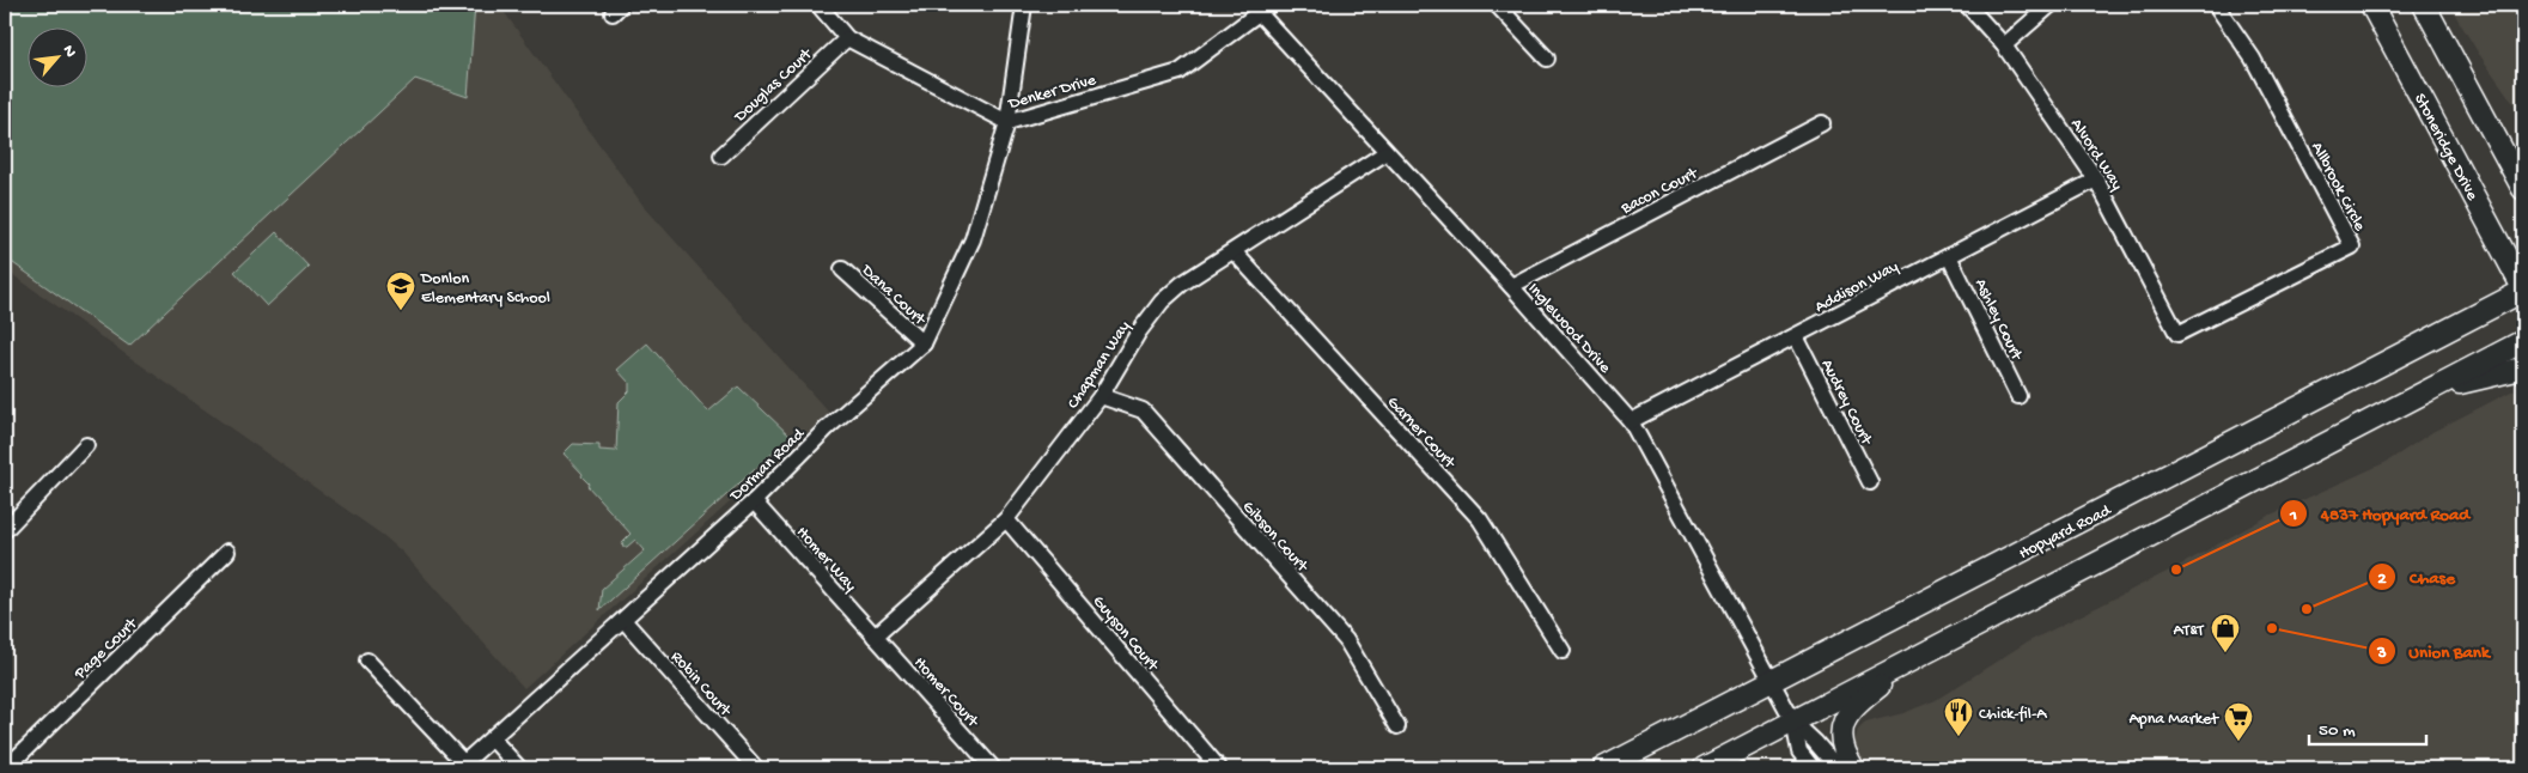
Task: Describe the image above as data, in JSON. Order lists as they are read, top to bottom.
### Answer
{
  "streets": {
    "main road": ["Stoneridge Drive", "Hopyard Road"],
    "street": [
      "Douglas Court",
      "Denker Drive",
      "Alvord Way",
      "Allbrook Circle",
      "Bacon Court",
      "Addison Way",
      "Dana Court",
      "Ashley Court",
      "Inglewood Drive",
      "Chapman Way",
      "Audrey Court",
      "Garner Court",
      "Dorman Road",
      "Gibson Court",
      "Homer Way",
      "Guyson Court",
      "Page Court",
      "Robin Court",
      "Homer Court"
    ]
  },
  "crossings": [
    ["Douglas Court", "Denker Drive"],
    ["Denker Drive", "Inglewood Drive"],
    ["Denker Drive", "Dorman Road"],
    ["Stoneridge Drive", "Hopyard Road"],
    ["Alvord Way", "Allbrook Circle"],
    ["Alvord Way", "Addison Way"],
    ["Bacon Court", "Inglewood Drive"],
    ["Addison Way", "Ashley Court"],
    ["Addison Way", "Inglewood Drive"],
    ["Addison Way", "Audrey Court"],
    ["Dana Court", "Dorman Road"],
    ["Inglewood Drive", "Chapman Way"],
    ["Inglewood Drive", "Hopyard Road"],
    ["Chapman Way", "Garner Court"],
    ["Chapman Way", "Gibson Court"],
    ["Chapman Way", "Homer Way"],
    ["Chapman Way", "Guyson Court"],
    ["Chapman Way", "Homer Court"],
    ["Dorman Road", "Homer Way"],
    ["Dorman Road", "Robin Court"],
    ["Homer Way", "Homer Court"]
  ],
  "places": {
    "school or university": ["Donlon Elementary School"],
    "other": ["4837 Hopyard Road", "Chase", "Union Bank"],
    "shop": ["AT&T"],
    "restaurant": ["Chick-fil-A"],
    "supermarket": ["Apna Market"]
  },
  "scale_bar": "50 m",
  "north": "top right"
}
